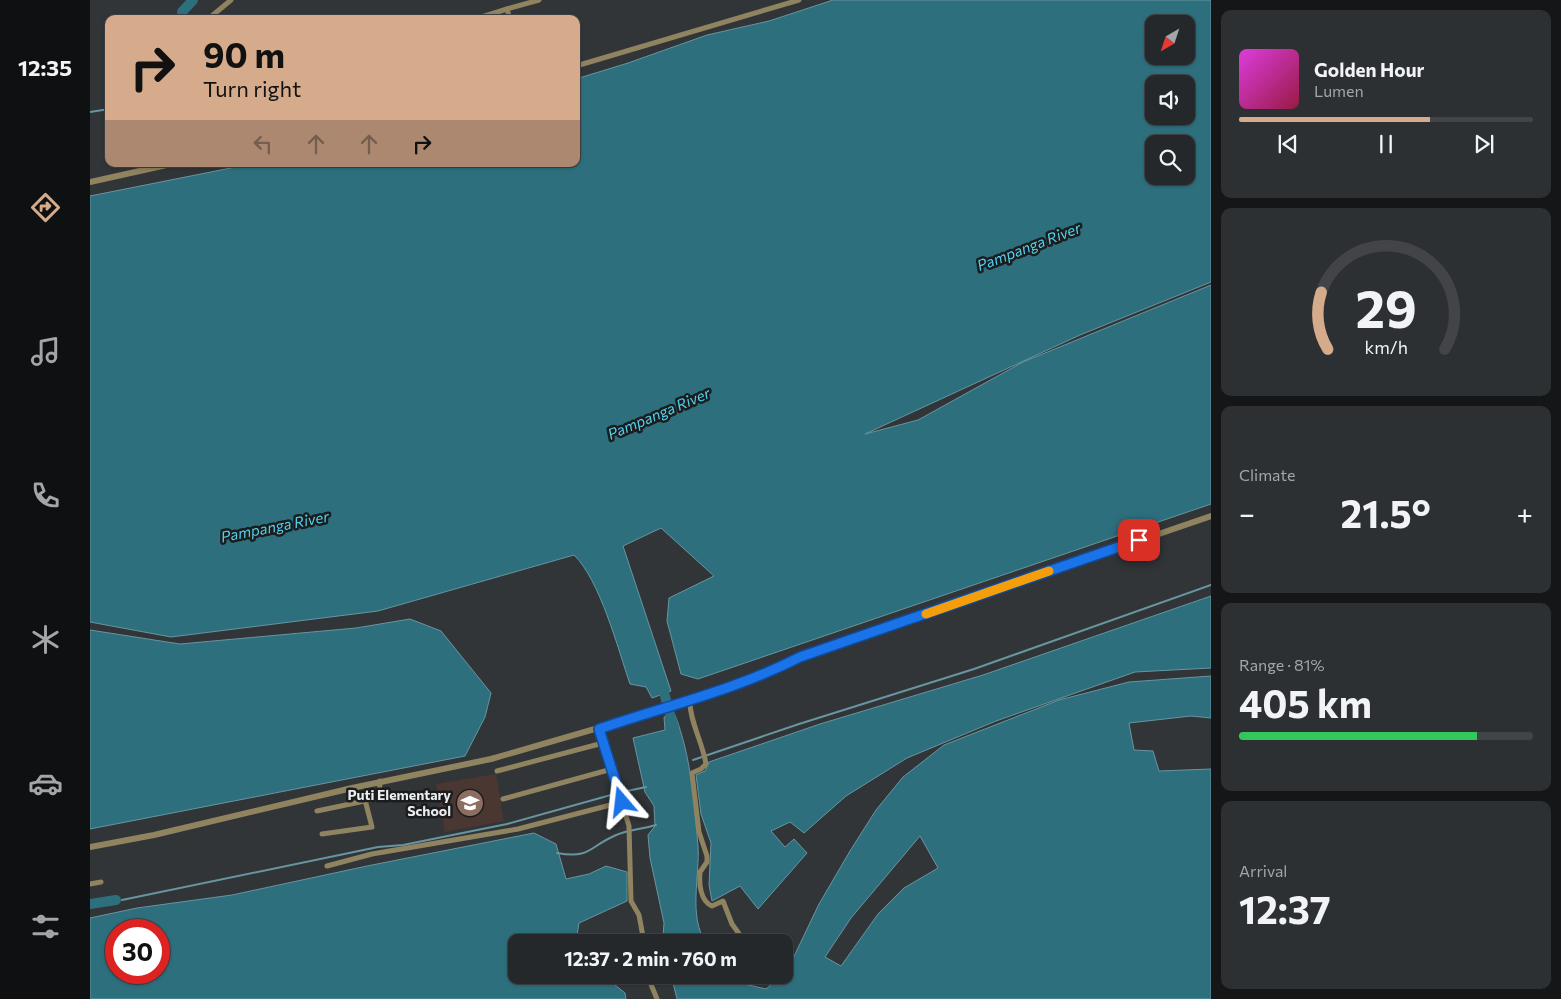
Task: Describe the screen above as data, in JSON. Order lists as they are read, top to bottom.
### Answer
{
  "water": ["Pampanga River"],
  "places": {
    "school or university": ["Puti Elementary School"]
  },
  "north": "bottom left",
  "page": {
    "tabs": "12:35",
    "turn": ["90 m", "Turn right"],
    "song": ["Golden Hour", "Lumen"],
    "tile": [
      "Climate",
      ["Range · 81%", "405 km"],
      ["Arrival", "12:37"]
    ],
    "heat": ["−", "21.5°", "+"],
    "limit": "30",
    "trip": "12:37 · 2 min · 760 m",
    "gauge": ["29", "km/h"]
  }
}
